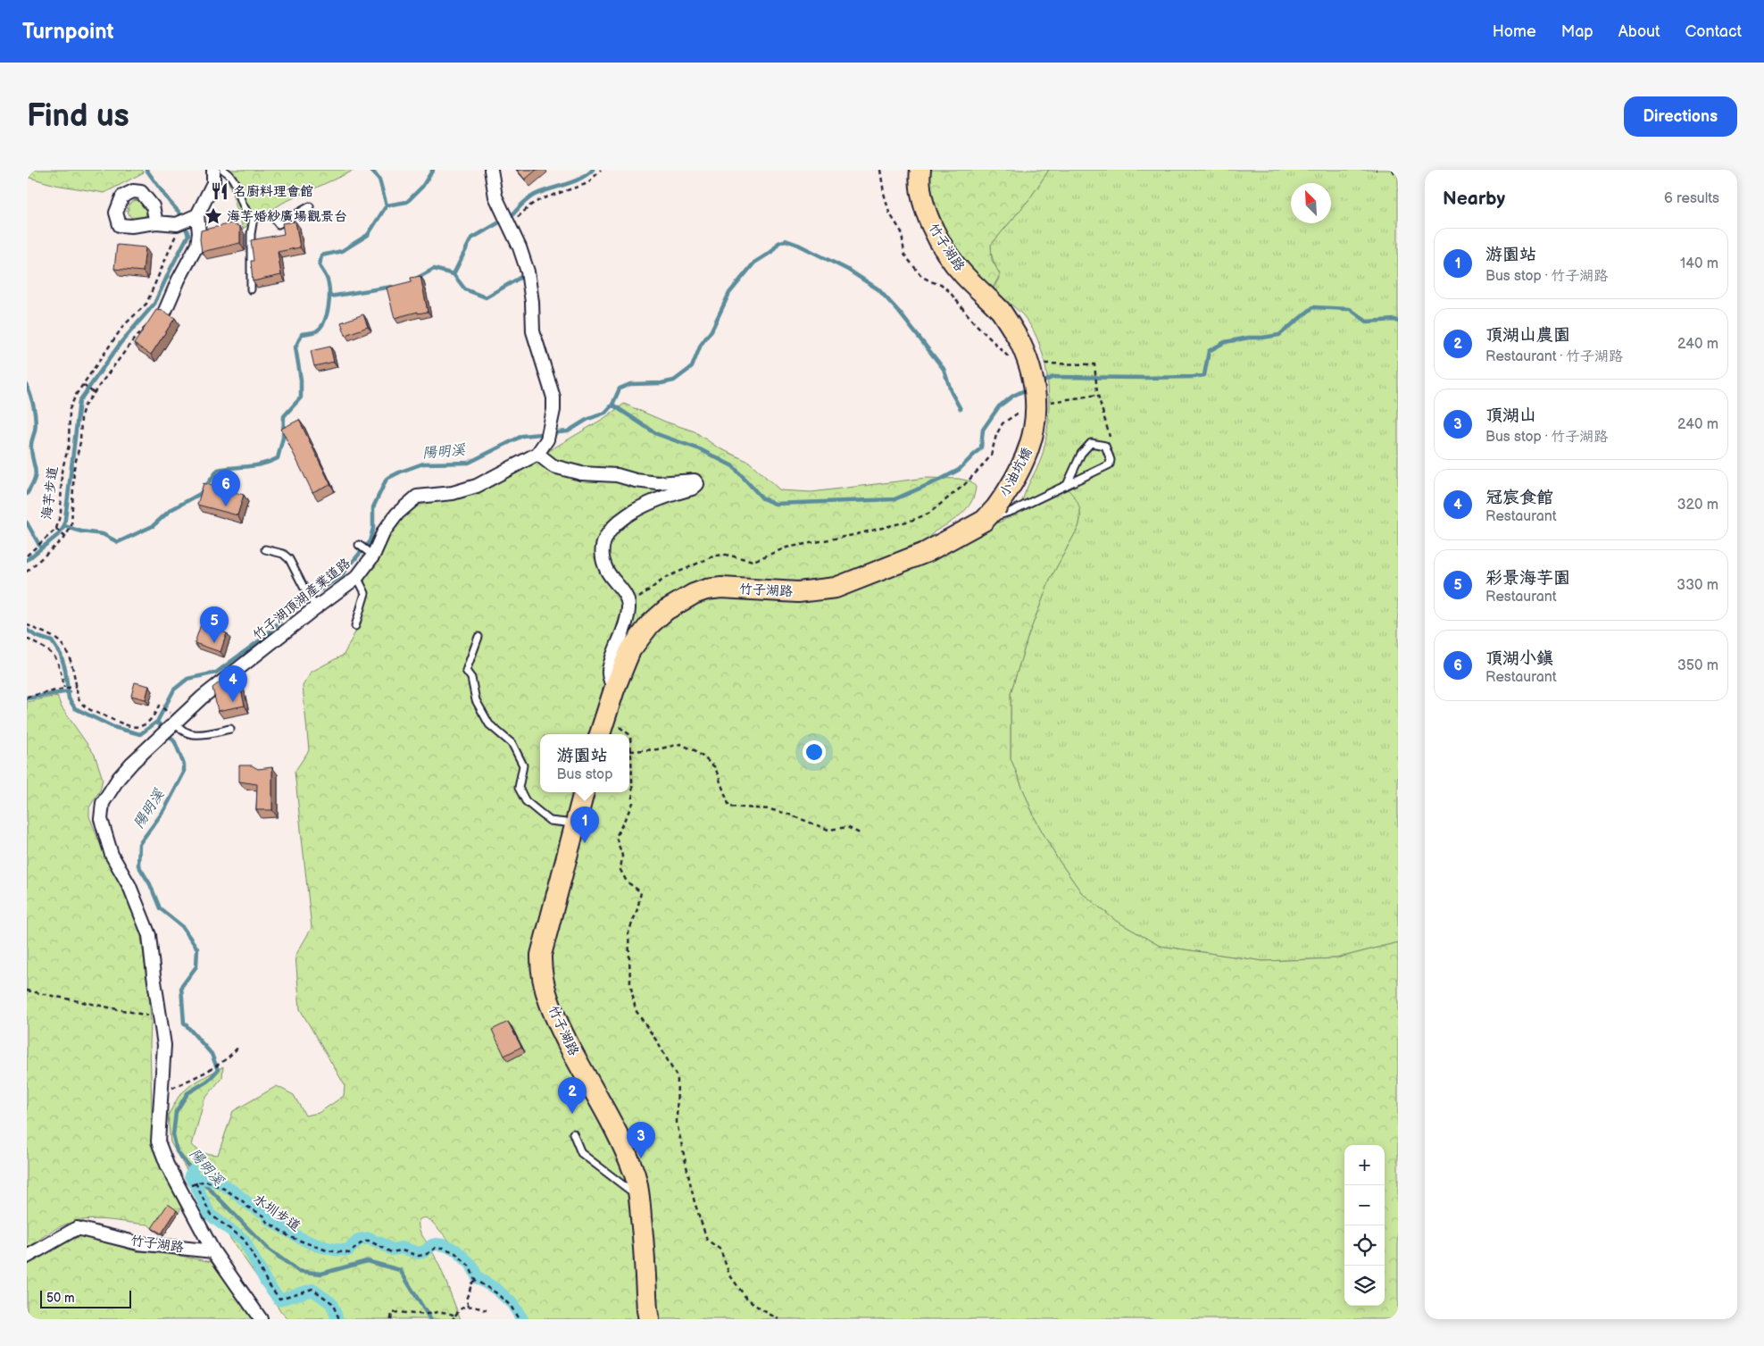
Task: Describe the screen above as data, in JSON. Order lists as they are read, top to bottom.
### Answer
{
  "streets": {
    "main road": ["竹子湖路", "小油坑橋"],
    "street": ["竹子湖頂湖產業道路"],
    "path": ["海芋步道", "水圳步道"]
  },
  "crossings": [
    ["竹子湖路", "小油坑橋"],
    ["竹子湖路", "竹子湖頂湖產業道路"]
  ],
  "water": ["陽明溪"],
  "places": {
    "restaurant": ["名廚料理會館"],
    "place": ["海芋婚紗廣場觀景台"]
  },
  "scale_bar": "50 m",
  "north": "top left",
  "page": {
    "header": "Turnpoint",
    "nav": [
      "Home",
      "Map",
      "About",
      "Contact"
    ],
    "buttons": "Directions",
    "title": "Find us",
    "heading": ["Nearby", "6 results"],
    "list": [
      {
        "mark": "1",
        "name": "游園站",
        "note": "Bus stop · 竹子湖路",
        "value": "140 m"
      },
      {
        "mark": "2",
        "name": "頂湖山農園",
        "note": "Restaurant · 竹子湖路",
        "value": "240 m"
      },
      {
        "mark": "3",
        "name": "頂湖山",
        "note": "Bus stop · 竹子湖路",
        "value": "240 m"
      },
      {
        "mark": "4",
        "name": "冠宸食館",
        "note": "Restaurant",
        "value": "320 m"
      },
      {
        "mark": "5",
        "name": "彩景海芋園",
        "note": "Restaurant",
        "value": "330 m"
      },
      {
        "mark": "6",
        "name": "頂湖小鎮",
        "note": "Restaurant",
        "value": "350 m"
      }
    ],
    "pins": [
      "6",
      "5",
      "4",
      "1",
      "2",
      "3"
    ],
    "popup": ["游園站", "Bus stop"],
    "map_buttons": ["+", "−"],
    "scale": "50 m"
  }
}
